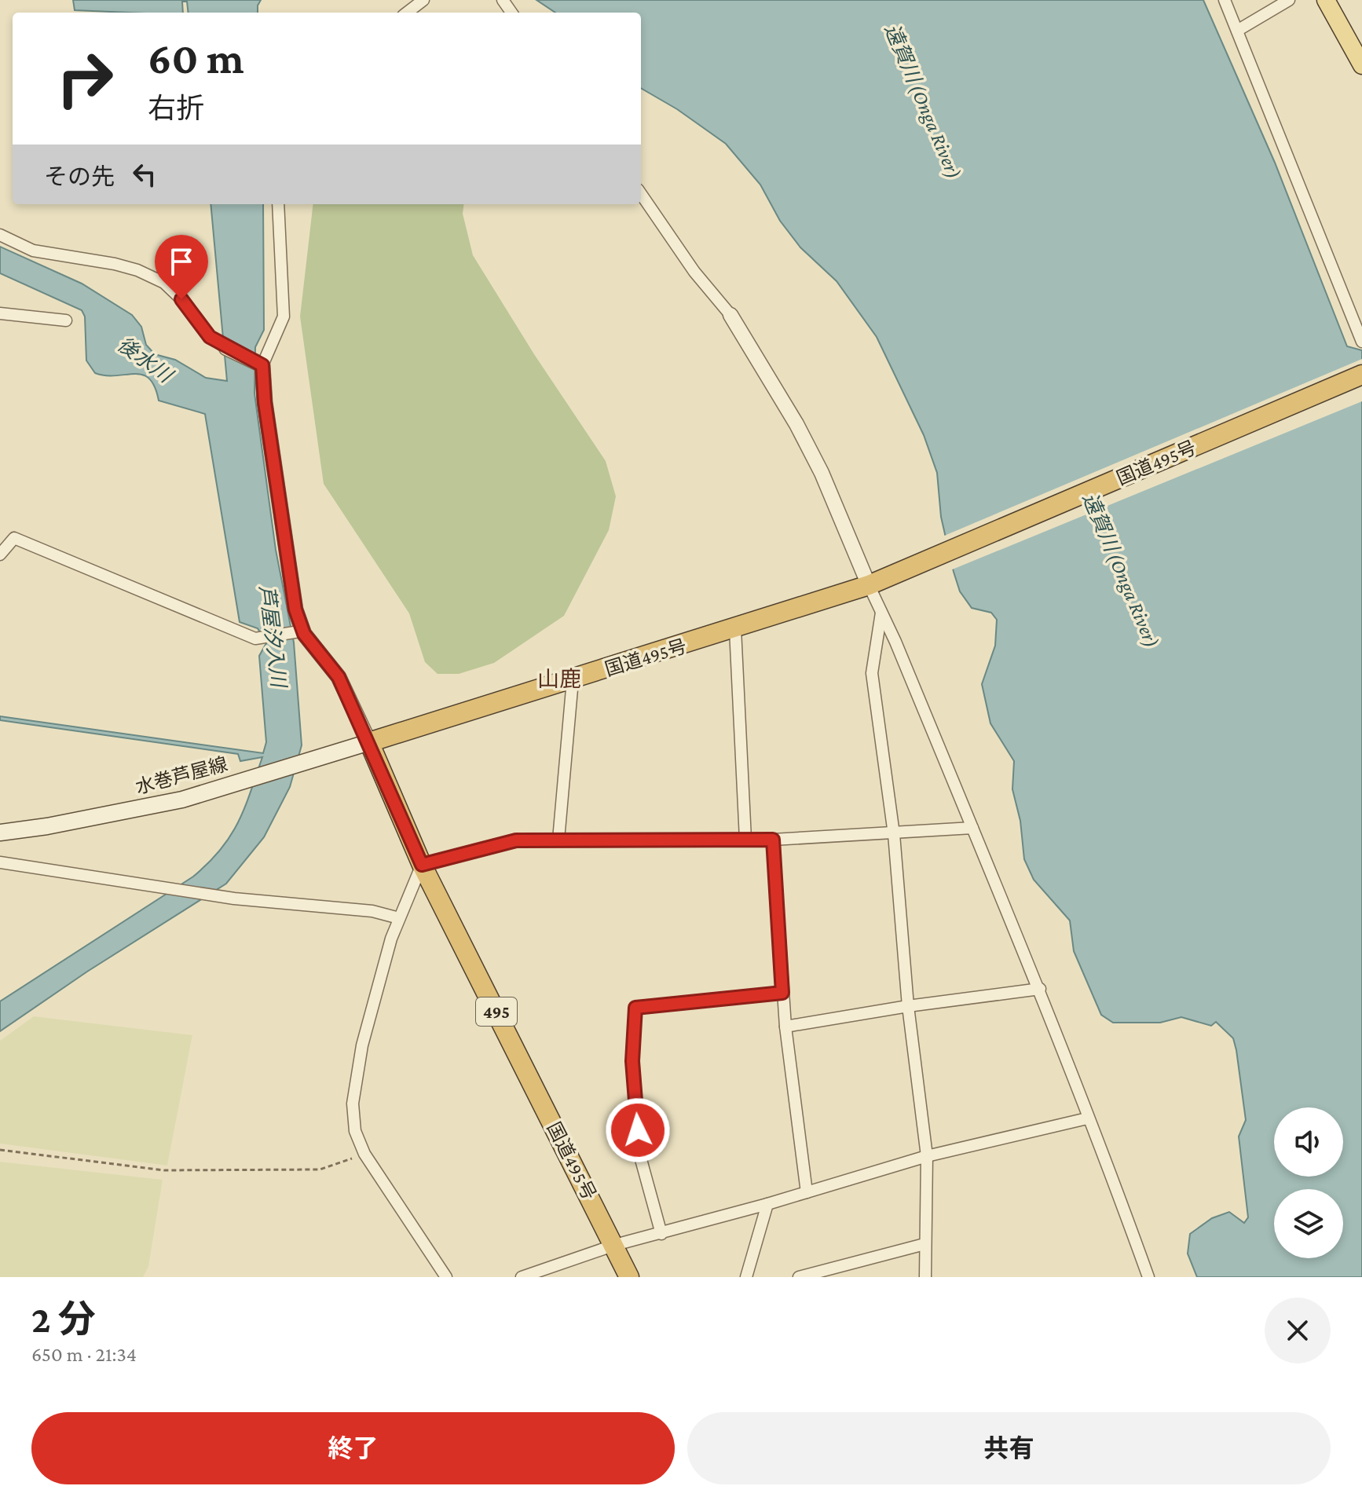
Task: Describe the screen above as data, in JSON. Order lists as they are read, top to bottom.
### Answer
{
  "streets": {
    "highway": ["国道495号", "495"],
    "main road": ["水巻芦屋線"]
  },
  "crossings": [
    ["国道495号", "水巻芦屋線"]
  ],
  "districts": ["山鹿"],
  "water": ["遠賀川 (Onga River)", "後水川", "芦屋汐入川"],
  "page": {
    "turn": ["60 m", "右折"],
    "then": "その先",
    "heading": ["2 分", "650 m · 21:34"],
    "buttons": ["終了", "共有"]
  }
}
